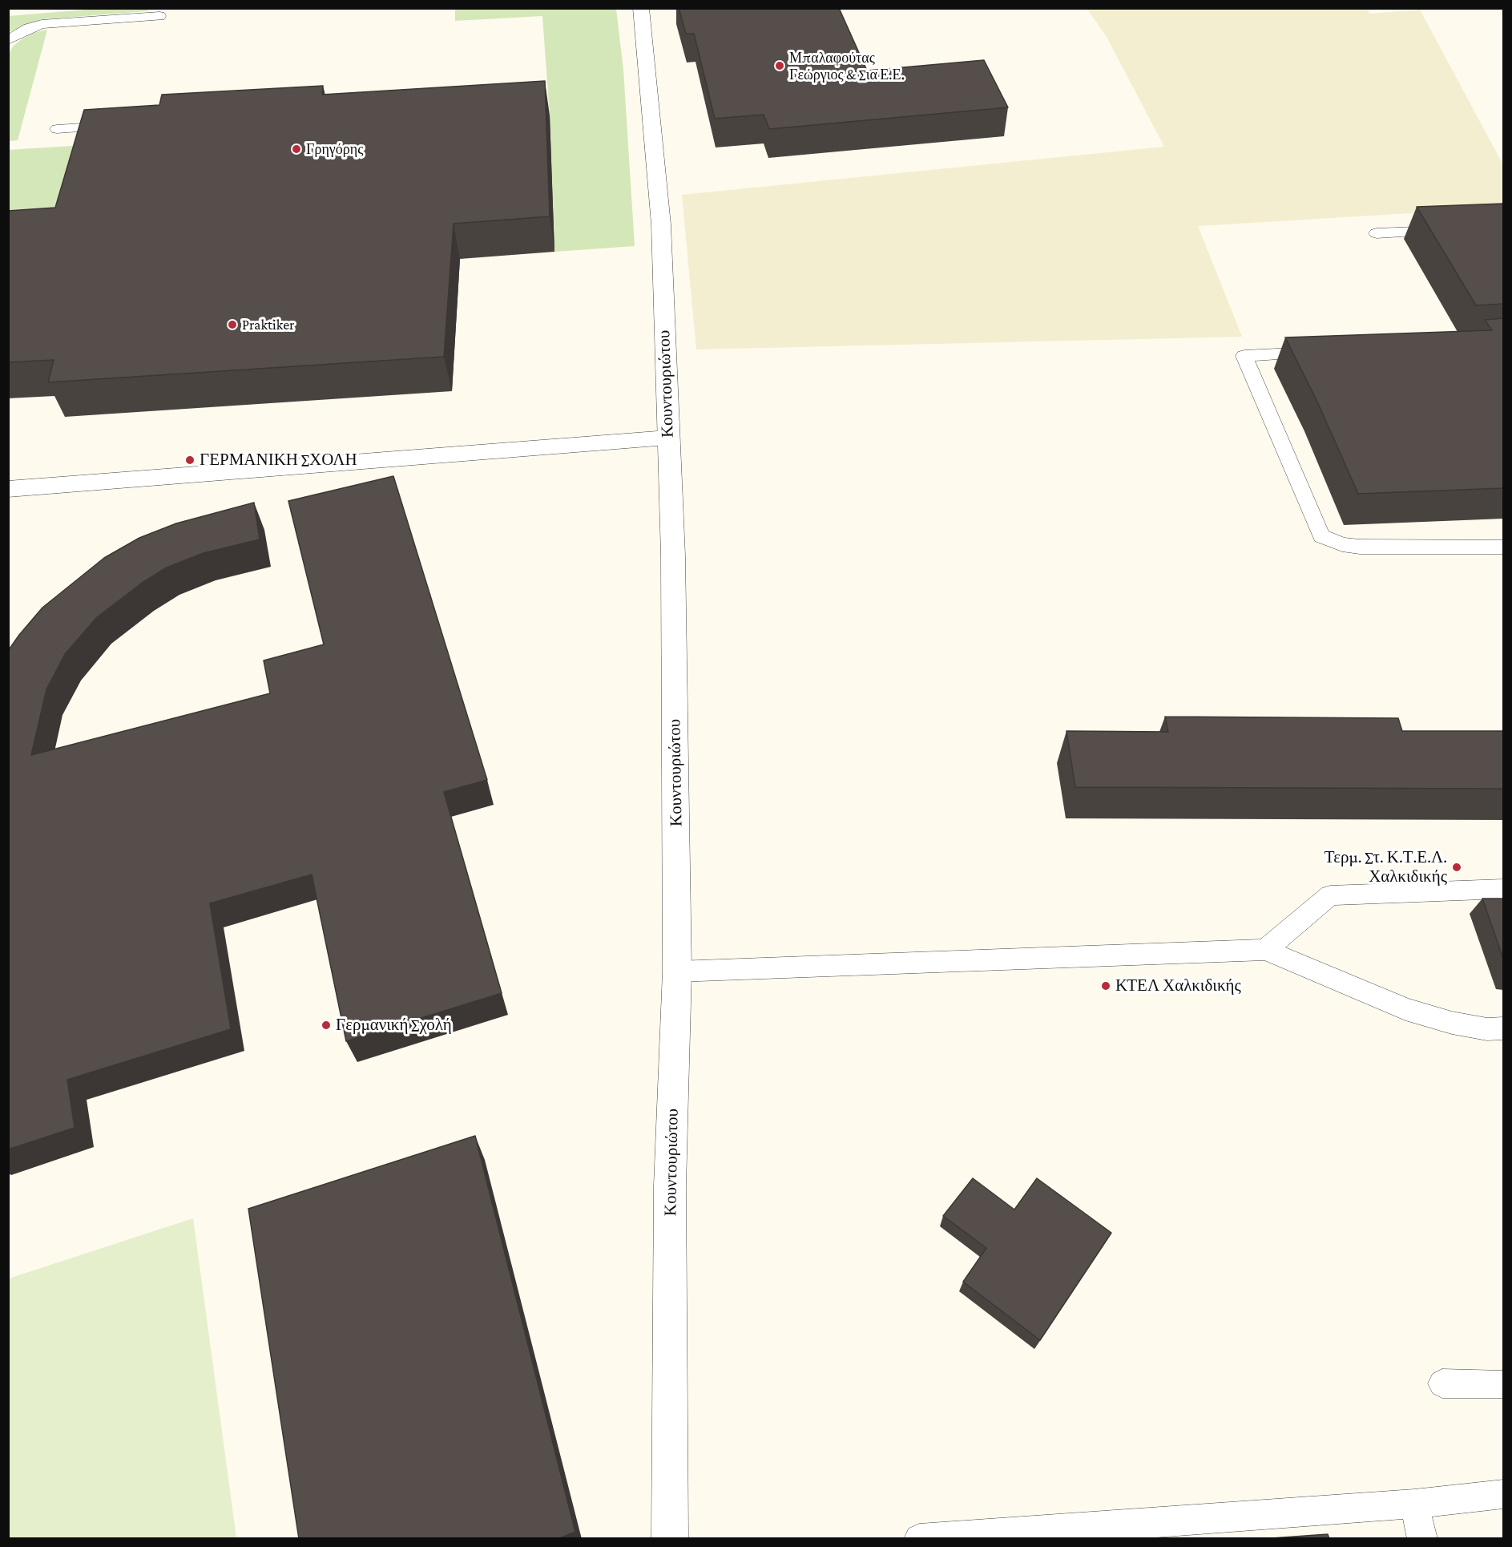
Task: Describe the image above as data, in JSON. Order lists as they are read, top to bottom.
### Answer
{
  "streets": {
    "street": ["Κουντουριώτου"]
  },
  "places": [
    "Μπαλαφούτας Γεώργιος & Σια Ε.Ε.",
    "Γρηγόρης",
    "Praktiker",
    "ΓΕΡΜΑΝΙΚΗ ΣΧΟΛΗ",
    "Τερμ. Στ. Κ.Τ.Ε.Λ. Χαλκιδικής",
    "ΚΤΕΛ Χαλκιδικής",
    "Γερμανική Σχολή"
  ]
}
